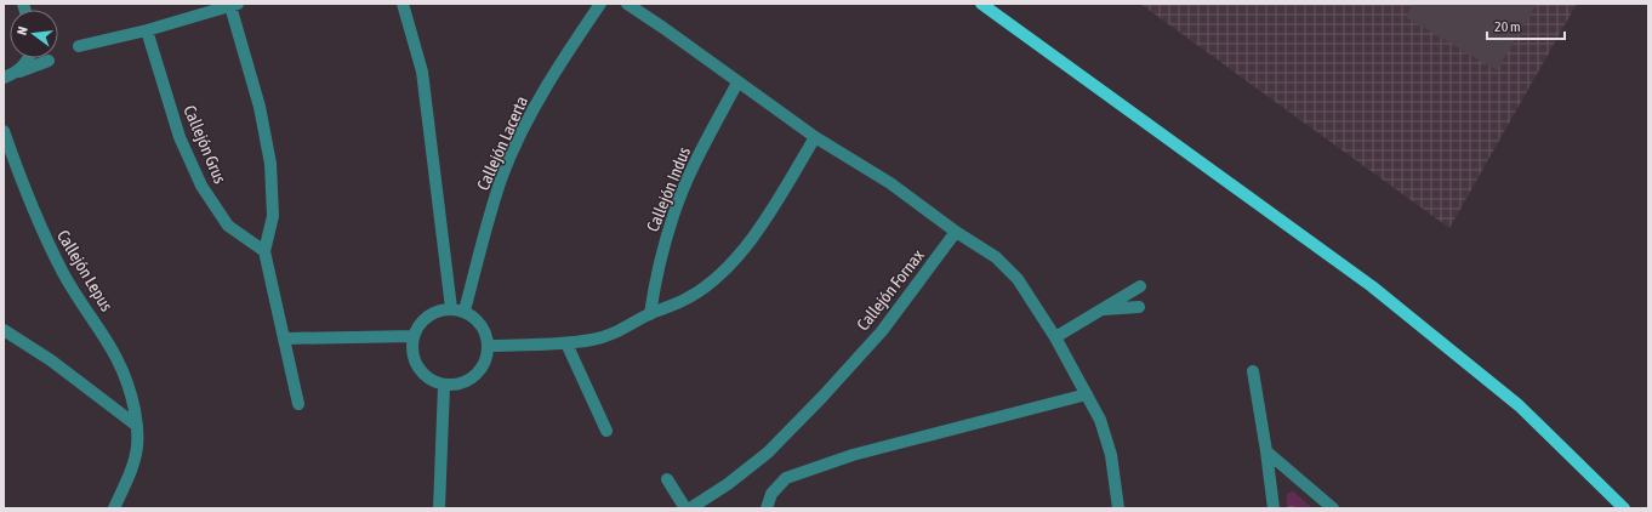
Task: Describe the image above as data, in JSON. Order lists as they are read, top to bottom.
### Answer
{
  "streets": {
    "street": [
      "Callejón Lacerta",
      "Callejón Grus",
      "Callejón Indus",
      "Callejón Lepus",
      "Callejón Fornax"
    ]
  },
  "scale_bar": "20 m",
  "north": "left"
}
